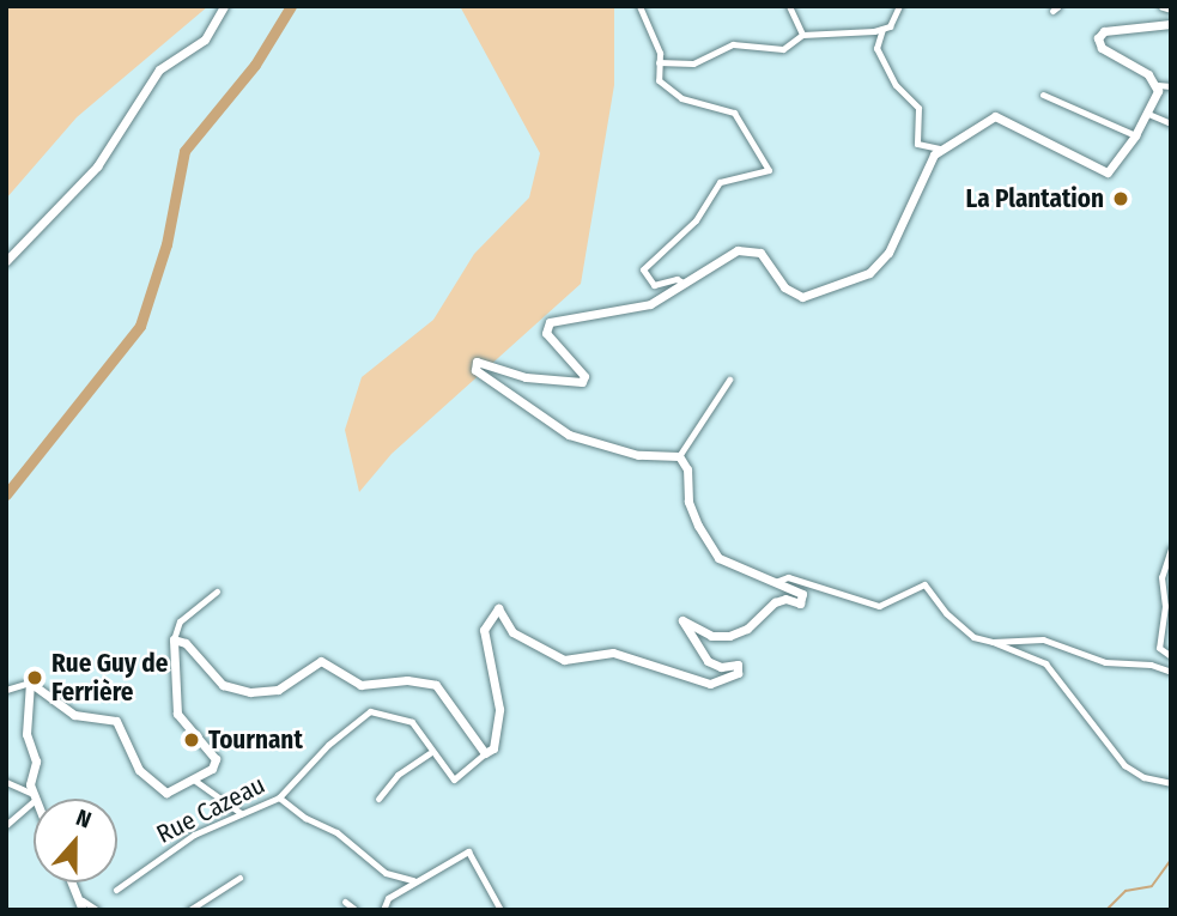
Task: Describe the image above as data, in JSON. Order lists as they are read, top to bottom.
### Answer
{
  "streets": {
    "street": ["Rue Cazeau"]
  },
  "places": ["La Plantation", "Rue Guy de Ferrière", "Tournant"],
  "north": "top"
}
